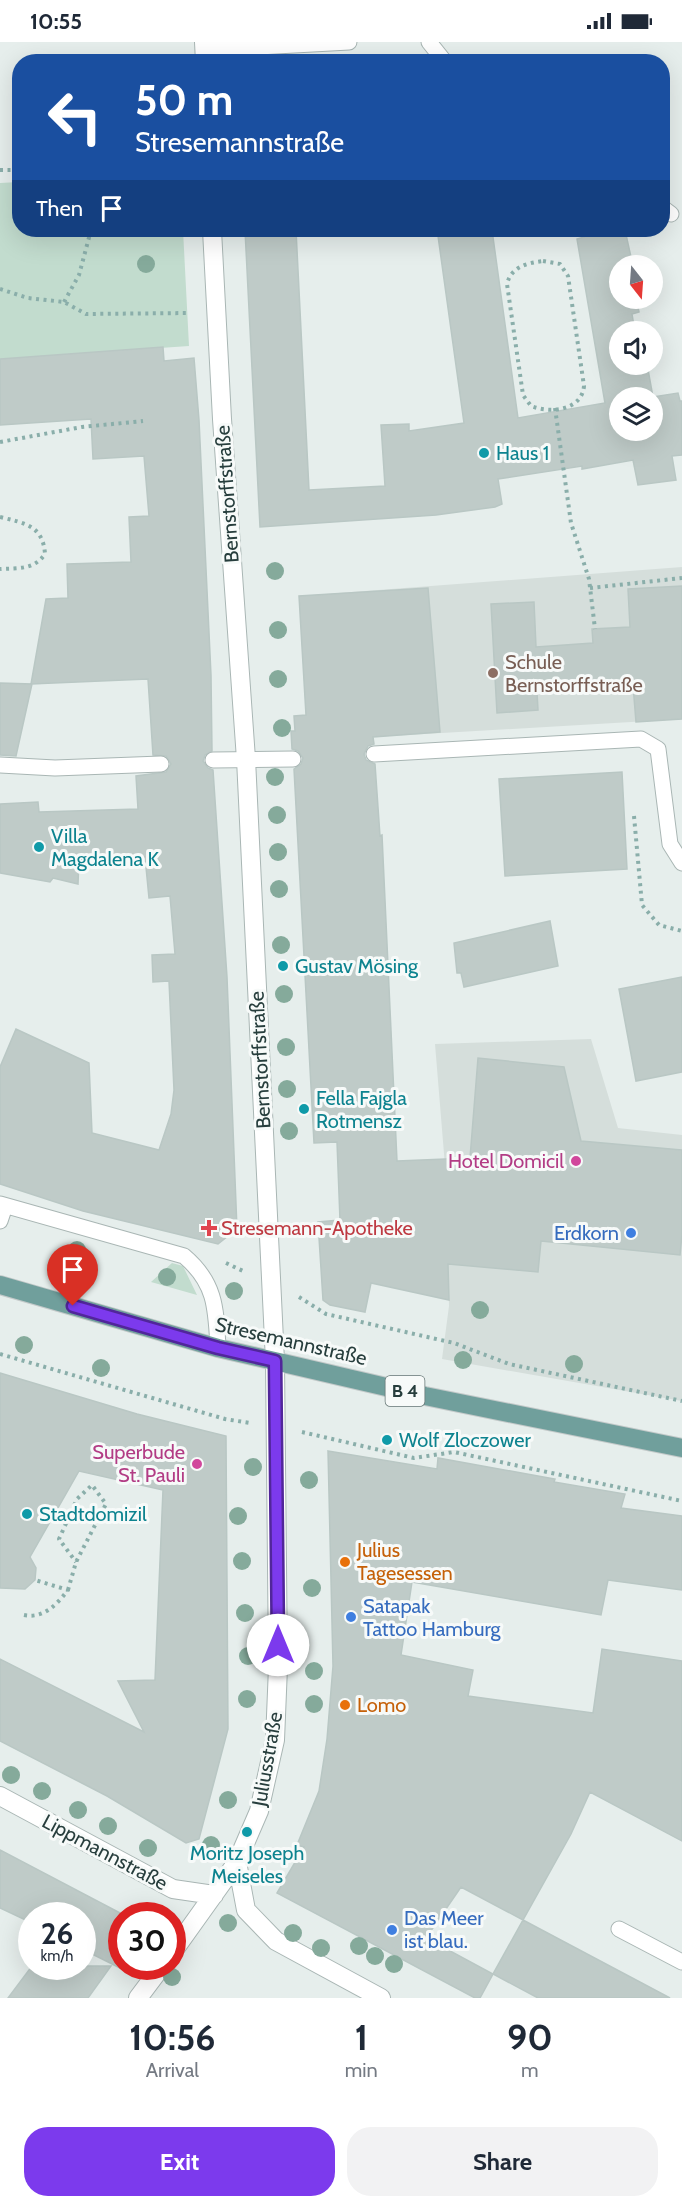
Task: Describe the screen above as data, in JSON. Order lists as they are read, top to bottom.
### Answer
{
  "streets": {
    "main road": ["Stresemannstraße", "B 4"],
    "street": ["Bernstorffstraße", "Juliusstraße", "Lippmannstraße"]
  },
  "crossings": [
    ["Bernstorffstraße", "Stresemannstraße"],
    ["Bernstorffstraße", "Juliusstraße"],
    ["Stresemannstraße", "Juliusstraße"],
    ["Juliusstraße", "Lippmannstraße"]
  ],
  "places": {
    "other": [
      "Haus 1",
      "Schule Bernstorffstraße",
      "Villa Magdalena K",
      "Gustav Mösing",
      "Fella Fajgla Rotmensz",
      "Hotel Domicil",
      "Erdkorn",
      "Wolf Zloczower",
      "Superbude St. Pauli",
      "Stadtdomizil",
      "Julius Tagesessen",
      "Satapak Tattoo Hamburg",
      "Lomo",
      "Moritz Joseph Meiseles",
      "Das Meer ist blau."
    ],
    "health": ["Stresemann-Apotheke"]
  },
  "north": "bottom",
  "page": {
    "status": "10:55",
    "turn": ["50 m", "Stresemannstraße"],
    "then": "Then",
    "speed": "26 km/h",
    "limit": "30",
    "eta": [
      "10:56",
      "Arrival",
      "1",
      "min",
      "90",
      "m"
    ],
    "buttons": ["Exit", "Share"]
  }
}
